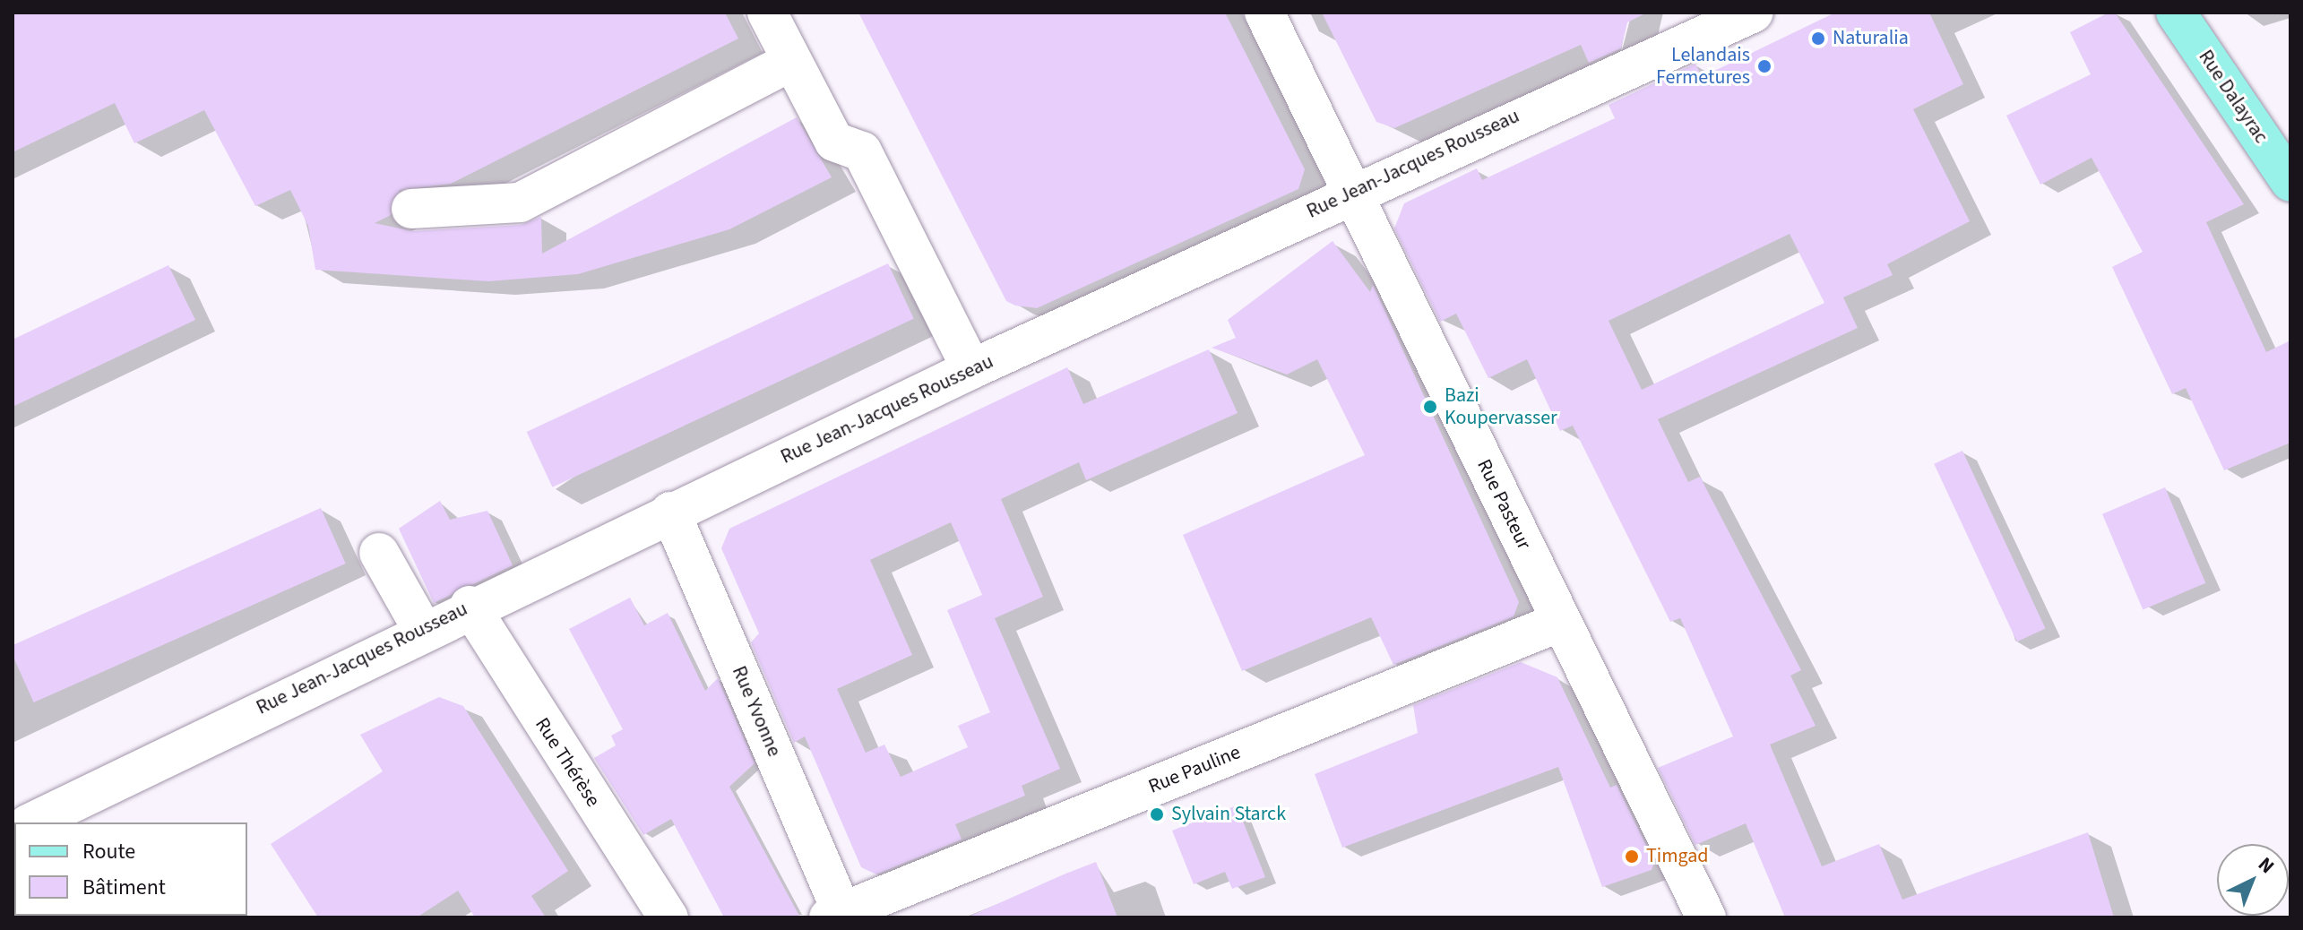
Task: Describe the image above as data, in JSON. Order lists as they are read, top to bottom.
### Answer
{
  "streets": {
    "main road": ["Rue Dalayrac"],
    "street": [
      "Rue Jean-Jacques Rousseau",
      "Rue Pasteur",
      "Rue Yvonne",
      "Rue Thérèse",
      "Rue Pauline"
    ]
  },
  "crossings": [
    ["Rue Jean-Jacques Rousseau", "Rue Pasteur"],
    ["Rue Jean-Jacques Rousseau", "Rue Yvonne"],
    ["Rue Jean-Jacques Rousseau", "Rue Thérèse"],
    ["Rue Pasteur", "Rue Pauline"],
    ["Rue Yvonne", "Rue Pauline"]
  ],
  "places": [
    "Naturalia",
    "Lelandais Fermetures",
    "Bazi Koupervasser",
    "Sylvain Starck",
    "Timgad"
  ],
  "legend": ["Route", "Bâtiment"],
  "north": "top right"
}
